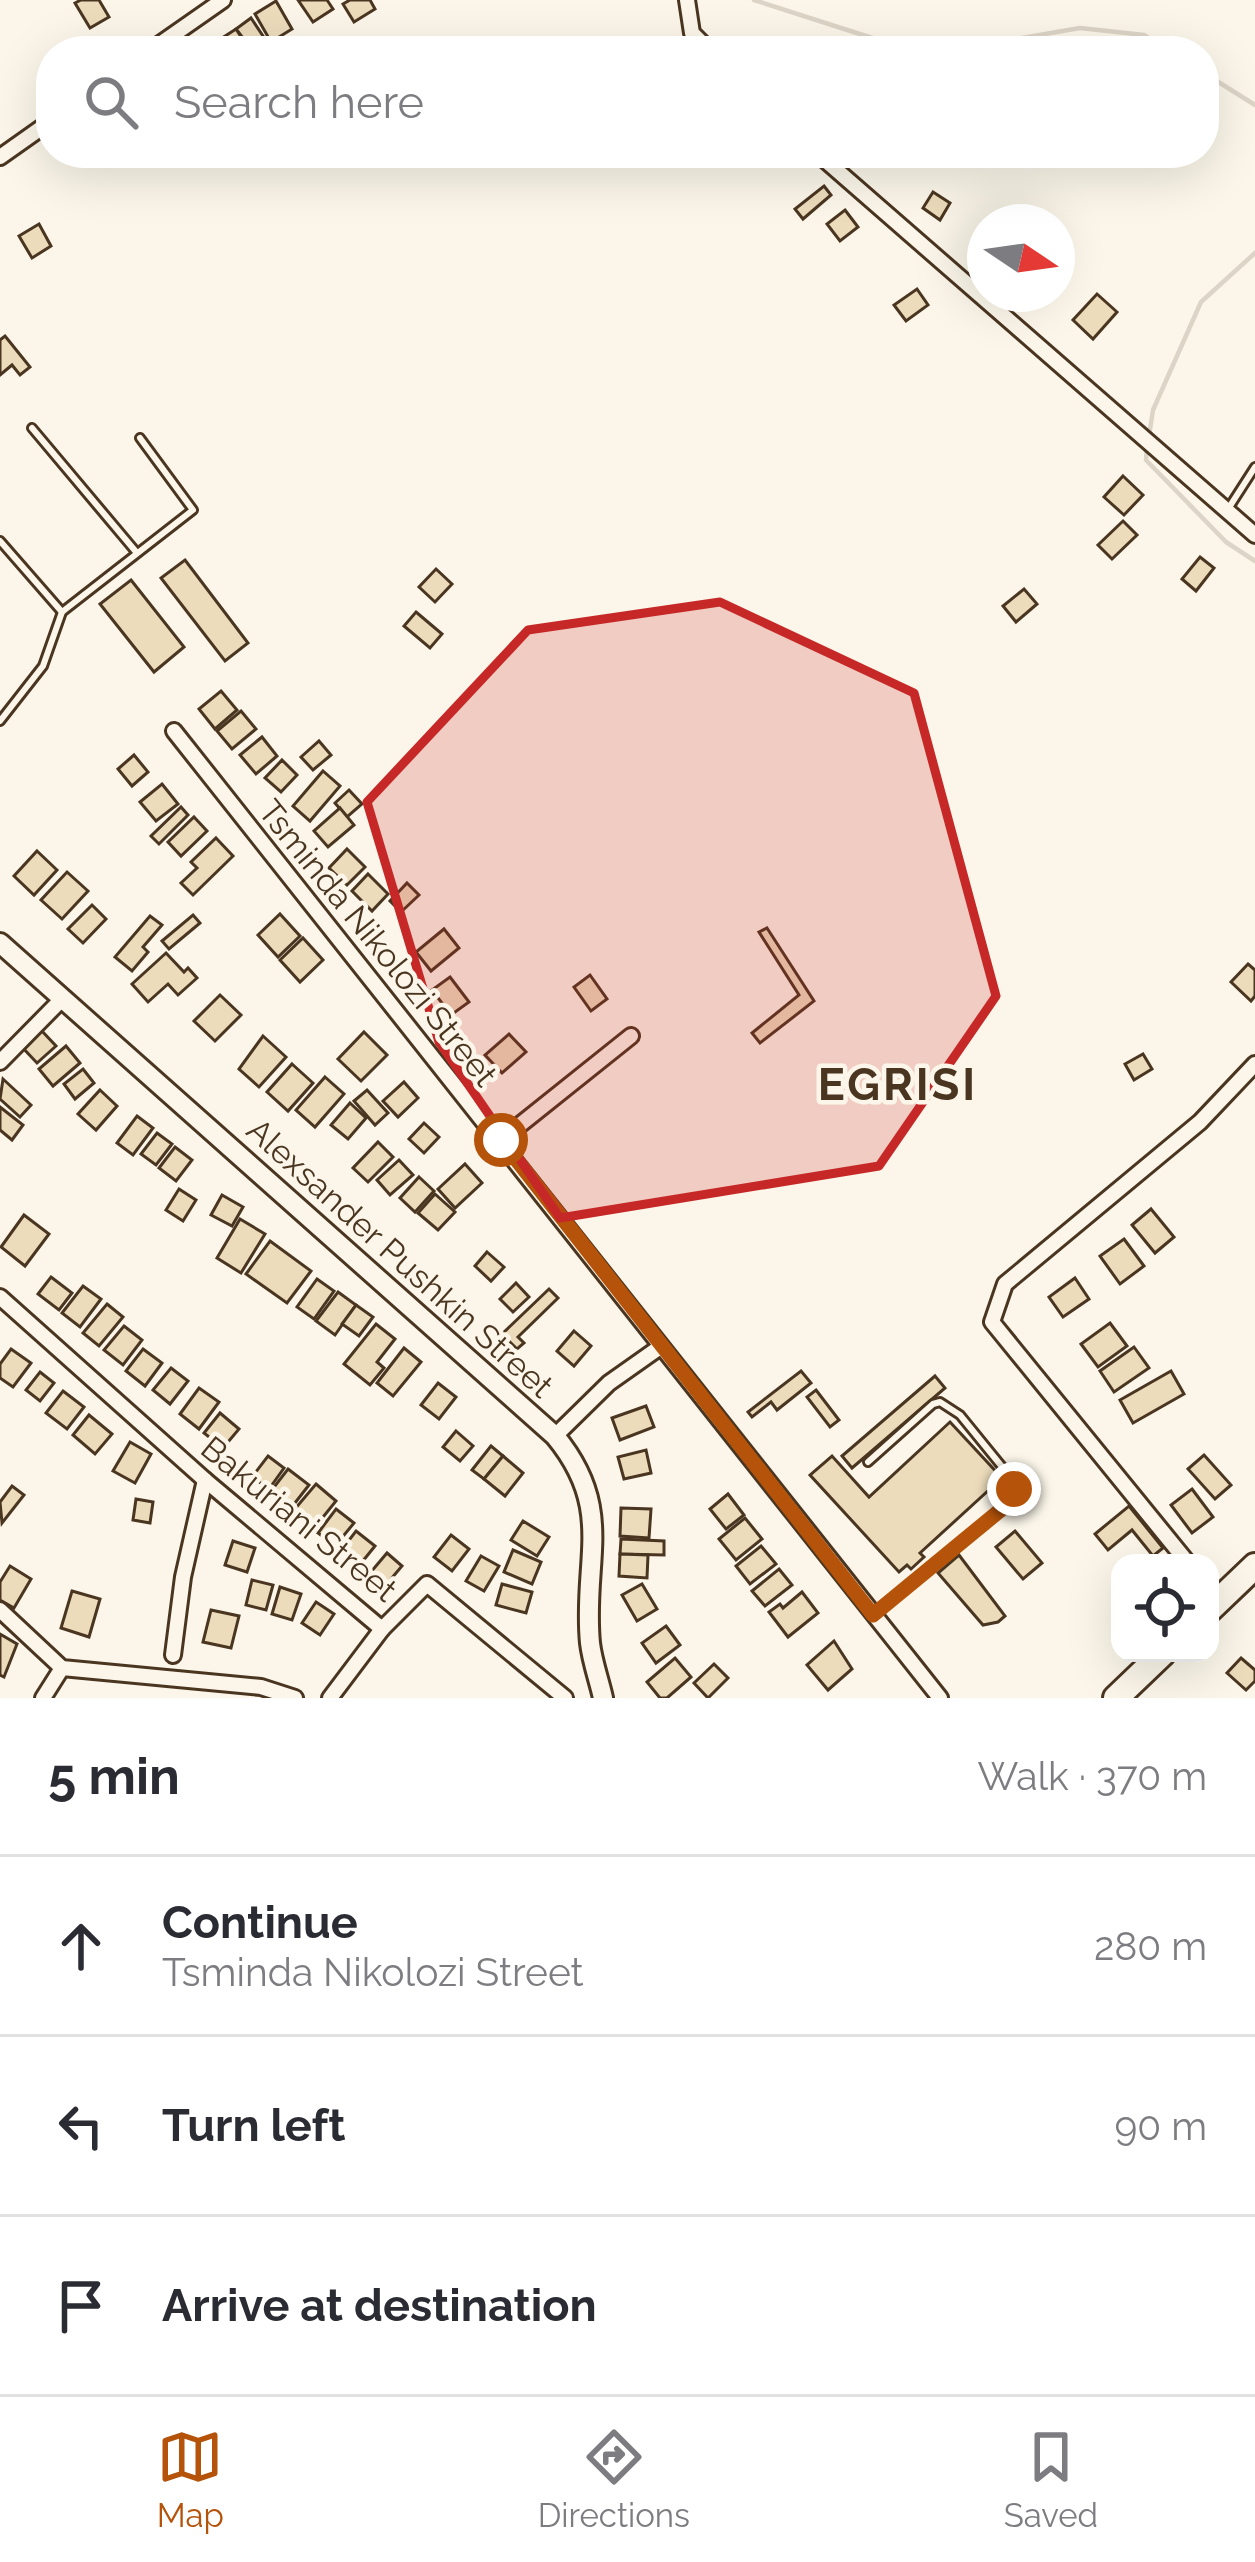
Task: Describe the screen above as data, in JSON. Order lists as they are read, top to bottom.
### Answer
{
  "streets": {
    "street": ["Tsminda Nikolozi Street", "Alexsander Pushkin Street", "Bakuriani Street"]
  },
  "districts": ["EGRISI"],
  "north": "right",
  "page": {
    "search": "Search here",
    "heading": ["5 min", "Walk · 370 m"],
    "list": [
      ["Continue", "Tsminda Nikolozi Street", "280 m"],
      ["Turn left", "90 m"],
      "Arrive at destination"
    ],
    "nav": ["Map", "Directions", "Saved"]
  }
}
